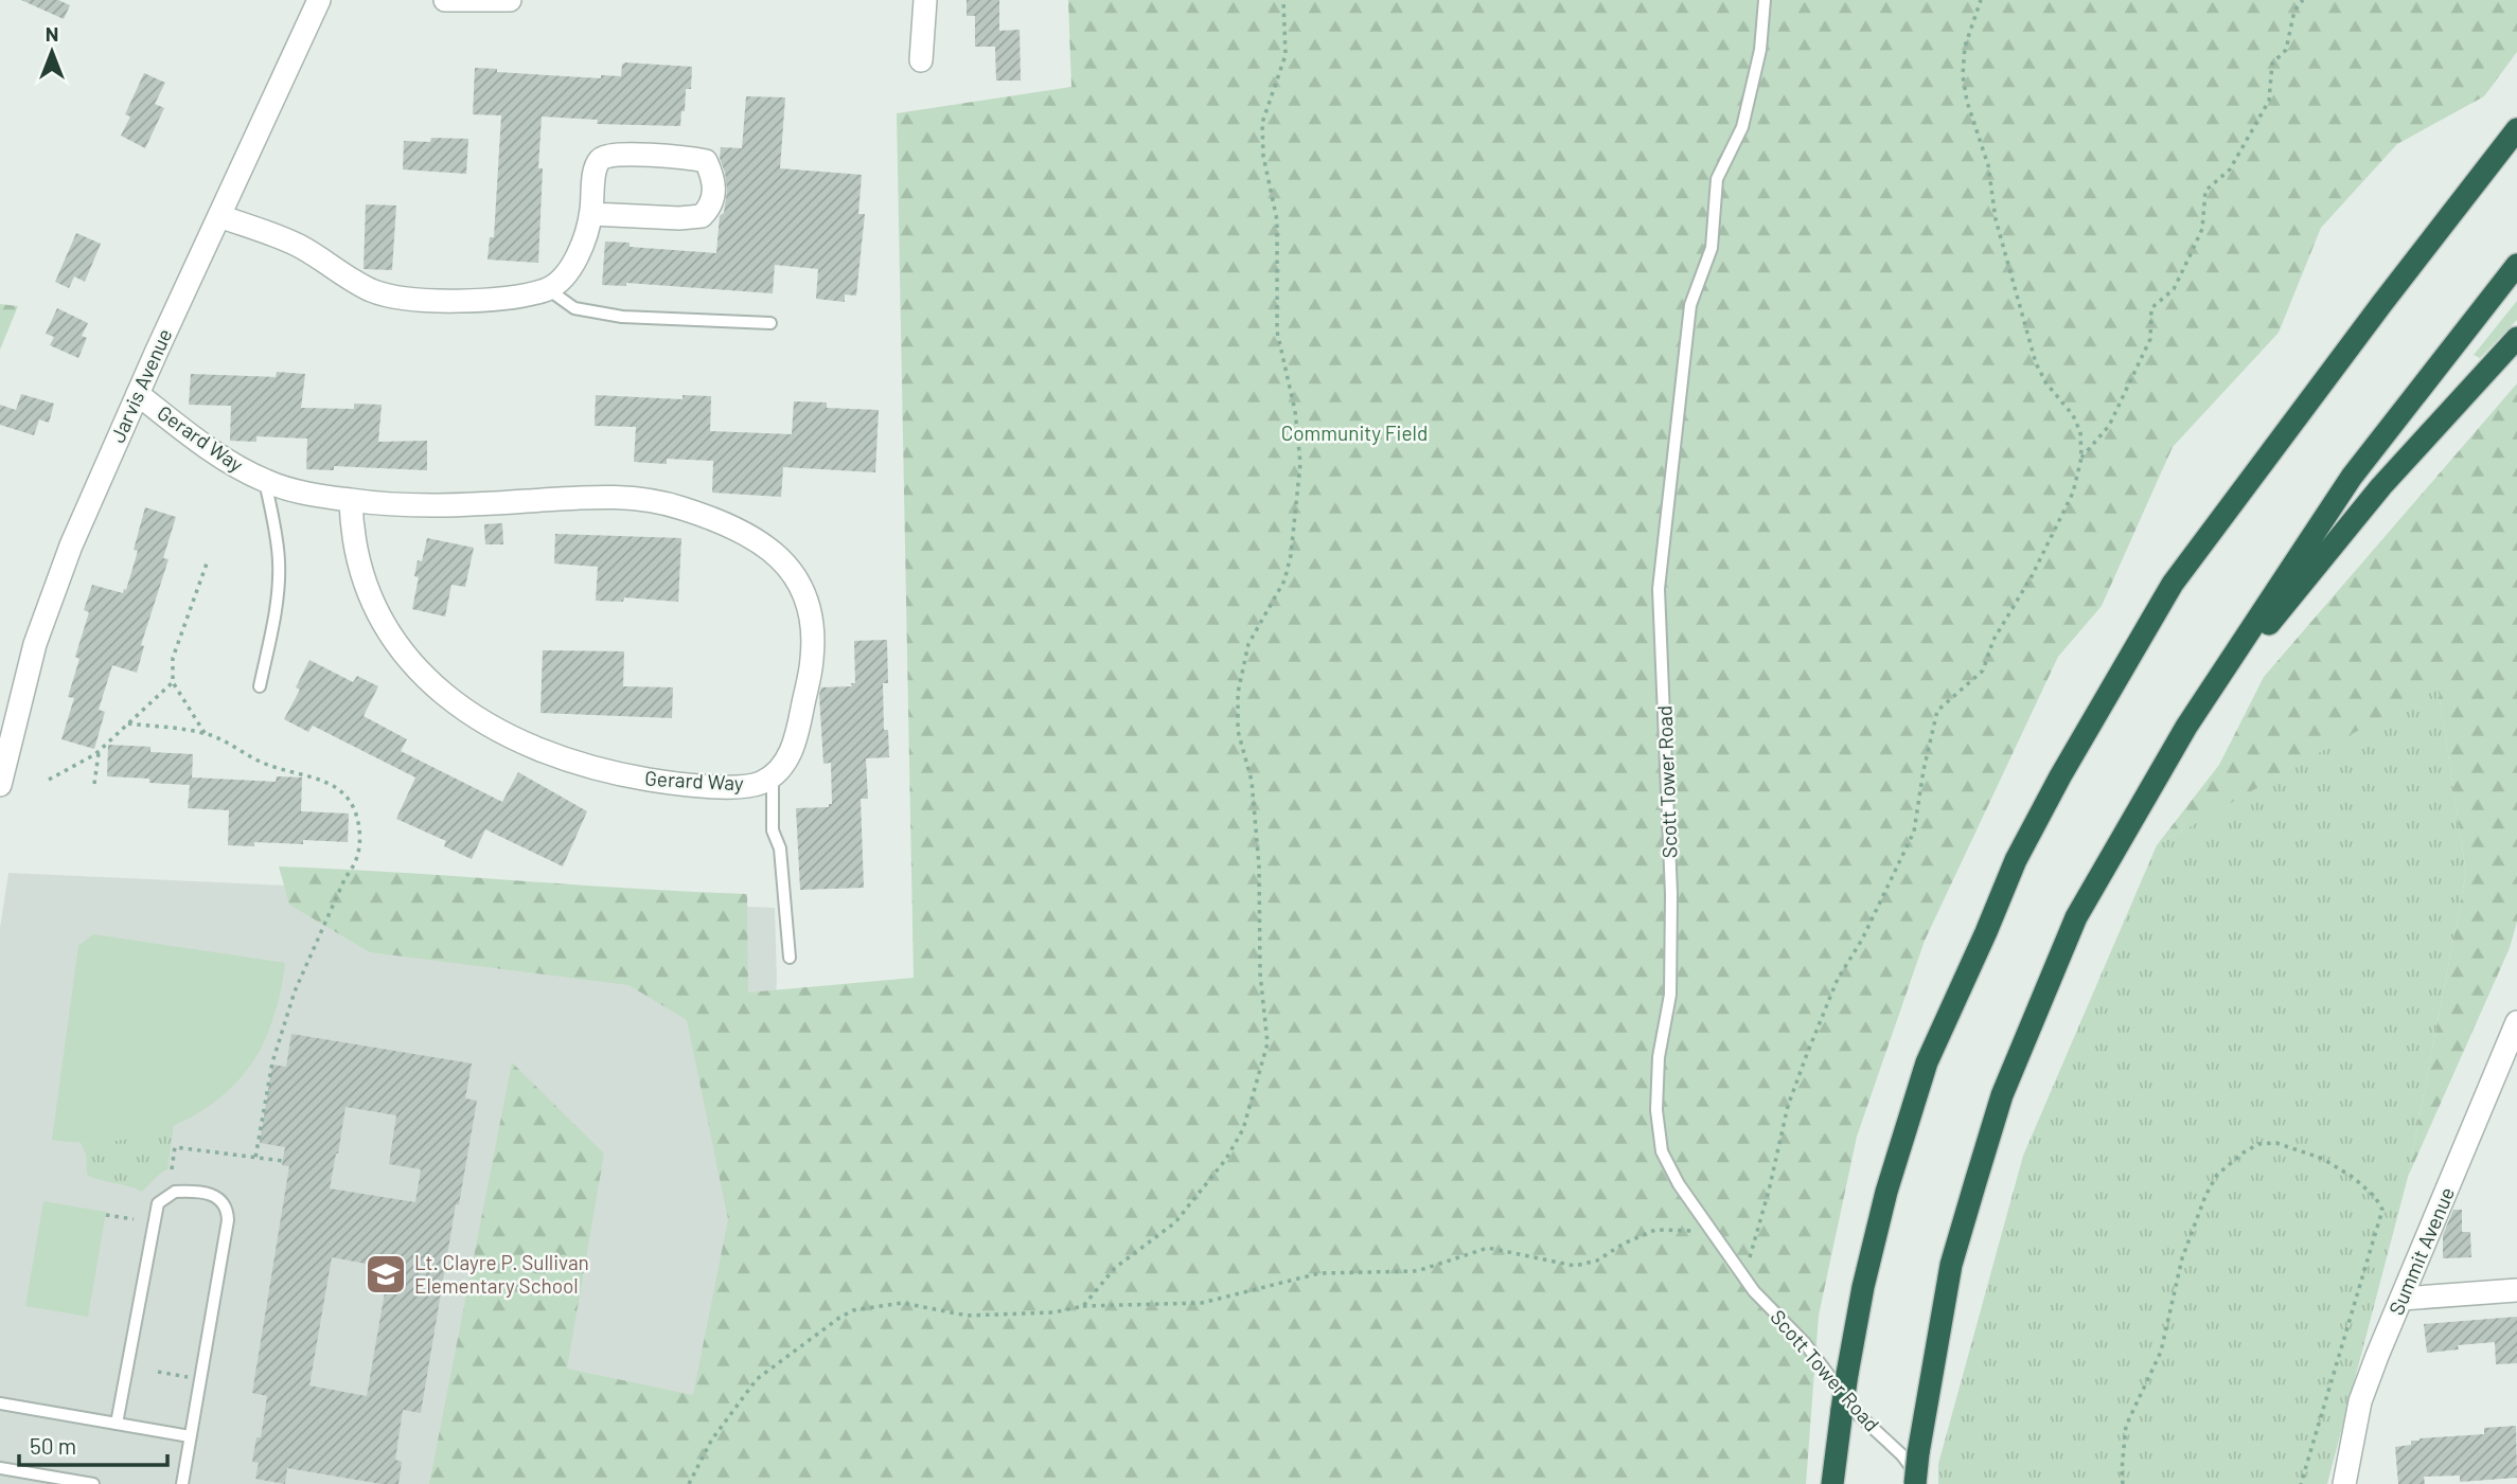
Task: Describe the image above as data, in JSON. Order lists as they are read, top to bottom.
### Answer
{
  "streets": {
    "street": ["Jarvis Avenue", "Gerard Way", "Summit Avenue"],
    "lane": ["Scott Tower Road"]
  },
  "crossings": [
    ["Jarvis Avenue", "Gerard Way"]
  ],
  "parks": ["Community Field"],
  "places": {
    "school or university": ["Lt. Clayre P. Sullivan Elementary School"]
  },
  "scale_bar": "50 m",
  "north": "top"
}
